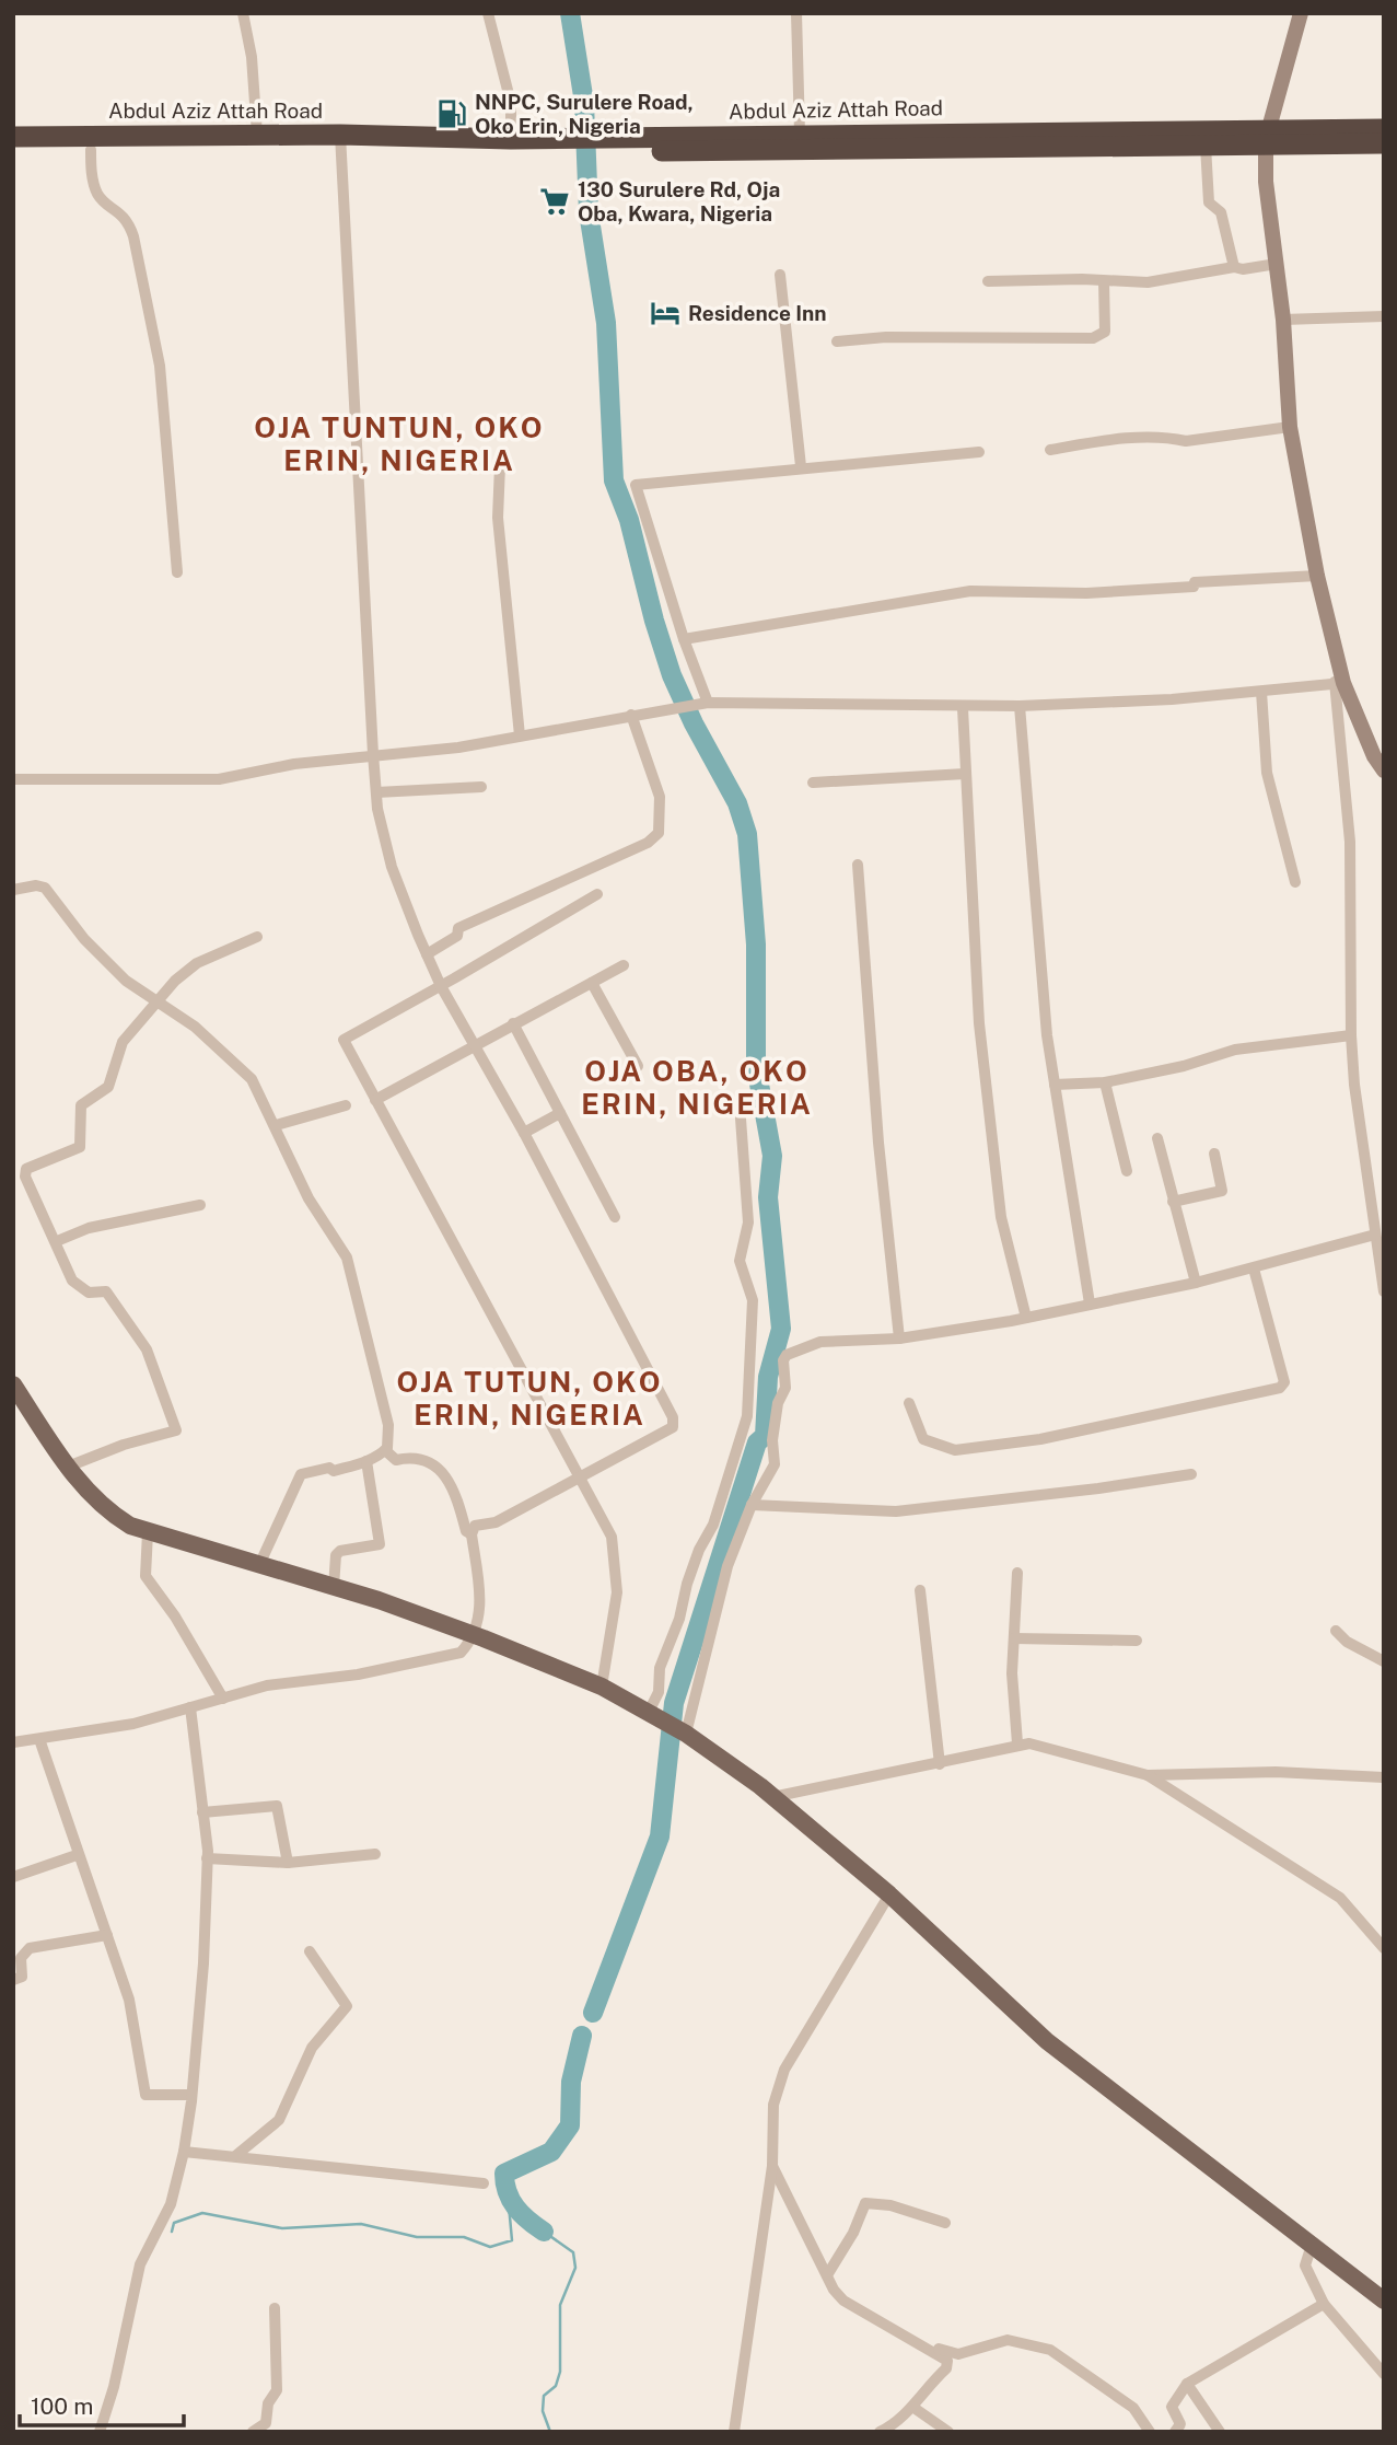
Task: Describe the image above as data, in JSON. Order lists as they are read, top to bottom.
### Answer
{
  "streets": {
    "highway": ["Abdul Aziz Attah Road"]
  },
  "districts": ["OJA TUNTUN, OKO ERIN, NIGERIA", "OJA OBA, OKO ERIN, NIGERIA", "OJA TUTUN, OKO ERIN, NIGERIA"],
  "places": {
    "fuel station": ["NNPC, Surulere Road, Oko Erin, Nigeria"],
    "supermarket": ["130 Surulere Rd, Oja Oba, Kwara, Nigeria"],
    "hotel": ["Residence Inn"]
  },
  "scale_bar": "100 m"
}
